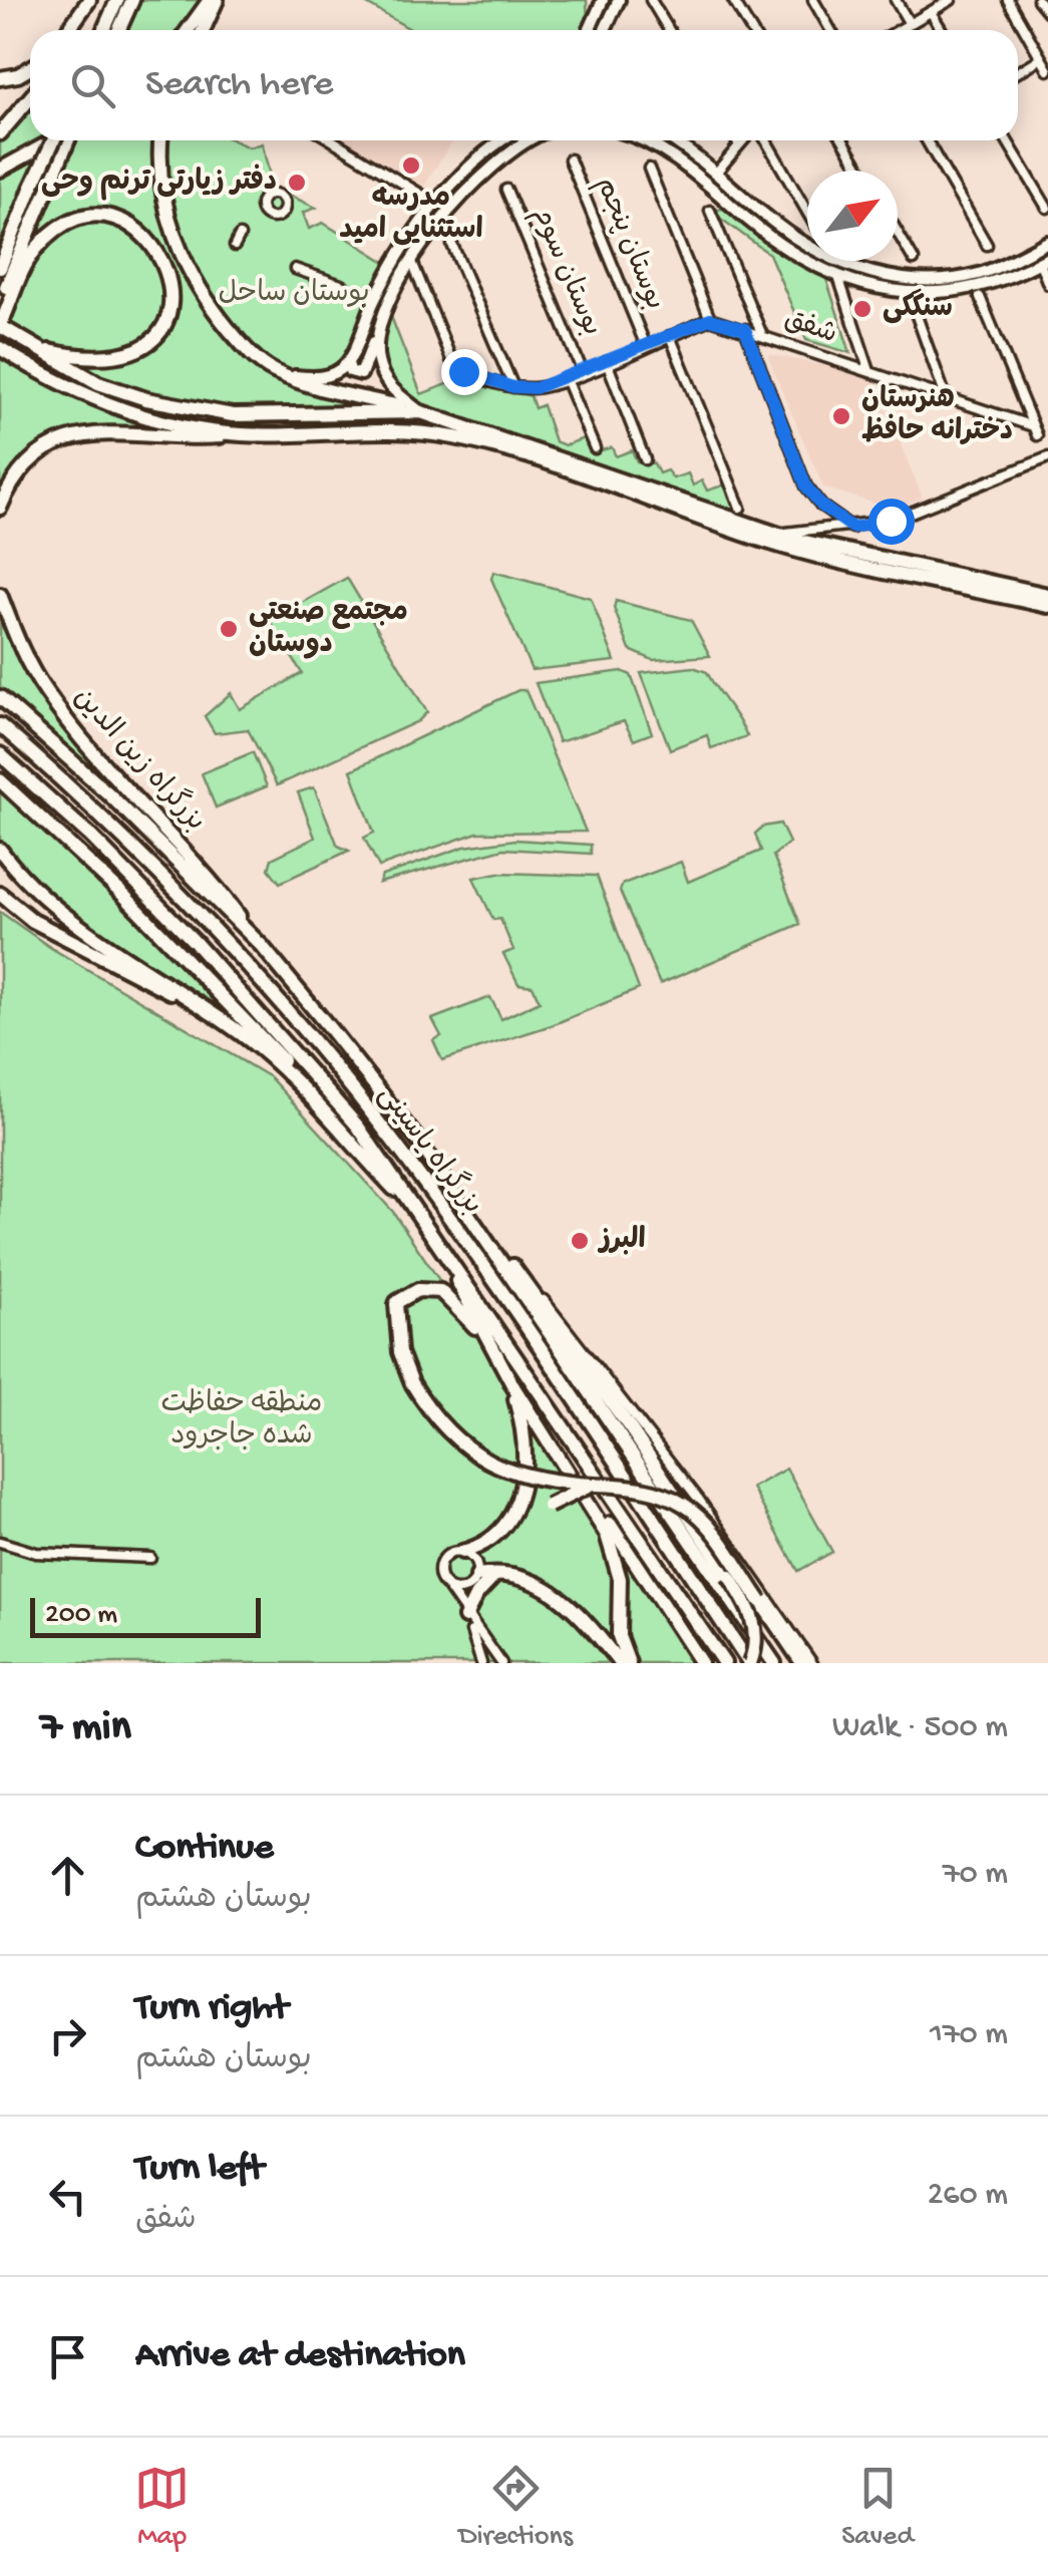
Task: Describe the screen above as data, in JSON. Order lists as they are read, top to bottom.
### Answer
{
  "streets": {
    "highway": ["بزرگراه زین الدین", "بزرگراه یاسینی"],
    "street": ["بوستان پنجم", "بوستان سوم", "شفق"]
  },
  "parks": ["بوستان ساحل", "منطقه حفاظت شده جاجرود"],
  "places": [
    "مدرسه استثنایی امید",
    "دفتر زیارتی ترنم وحی",
    "سنگکی",
    "هنرستان دخترانه حافظ",
    "مجتمع صنعتی دوستان",
    "البرز"
  ],
  "scale_bar": "200 m",
  "north": "top right",
  "page": {
    "search": "Search here",
    "scale": "200 m",
    "heading": ["7 min", "Walk · 500 m"],
    "list": [
      ["Continue", "بوستان هشتم", "70 m"],
      ["Turn right", "بوستان هشتم", "170 m"],
      ["Turn left", "شفق", "260 m"],
      "Arrive at destination"
    ],
    "nav": ["Map", "Directions", "Saved"]
  }
}
